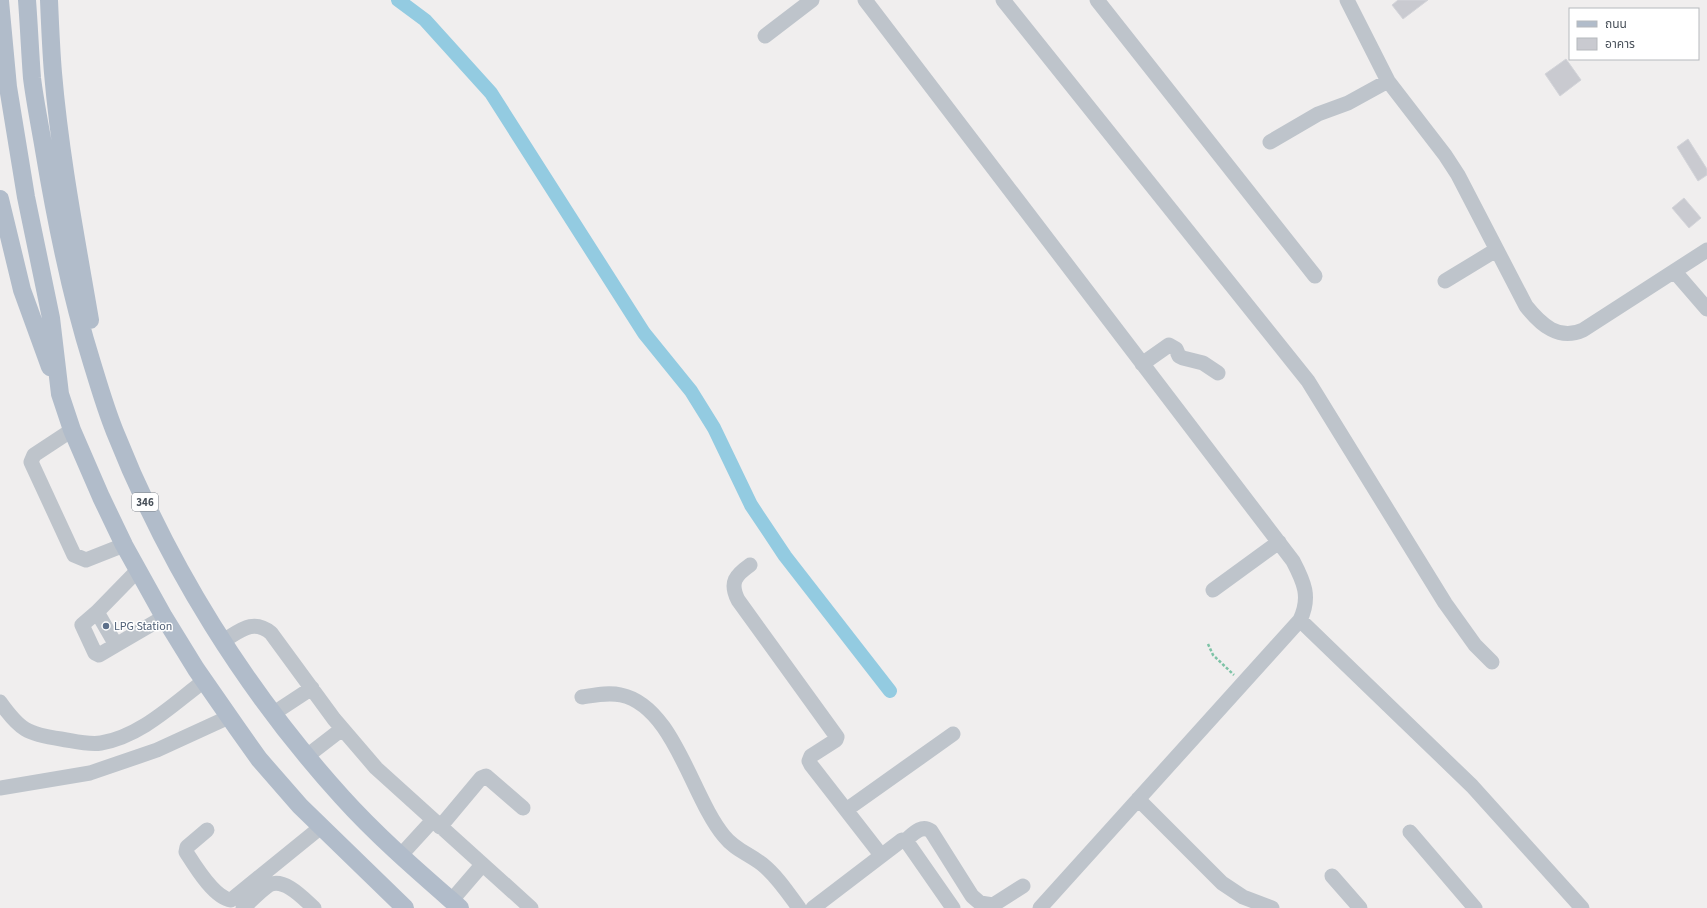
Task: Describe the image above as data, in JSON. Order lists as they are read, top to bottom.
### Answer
{
  "streets": {
    "main road": ["346"]
  },
  "places": ["LPG Station"],
  "legend": ["ถนน", "อาคาร"]
}
